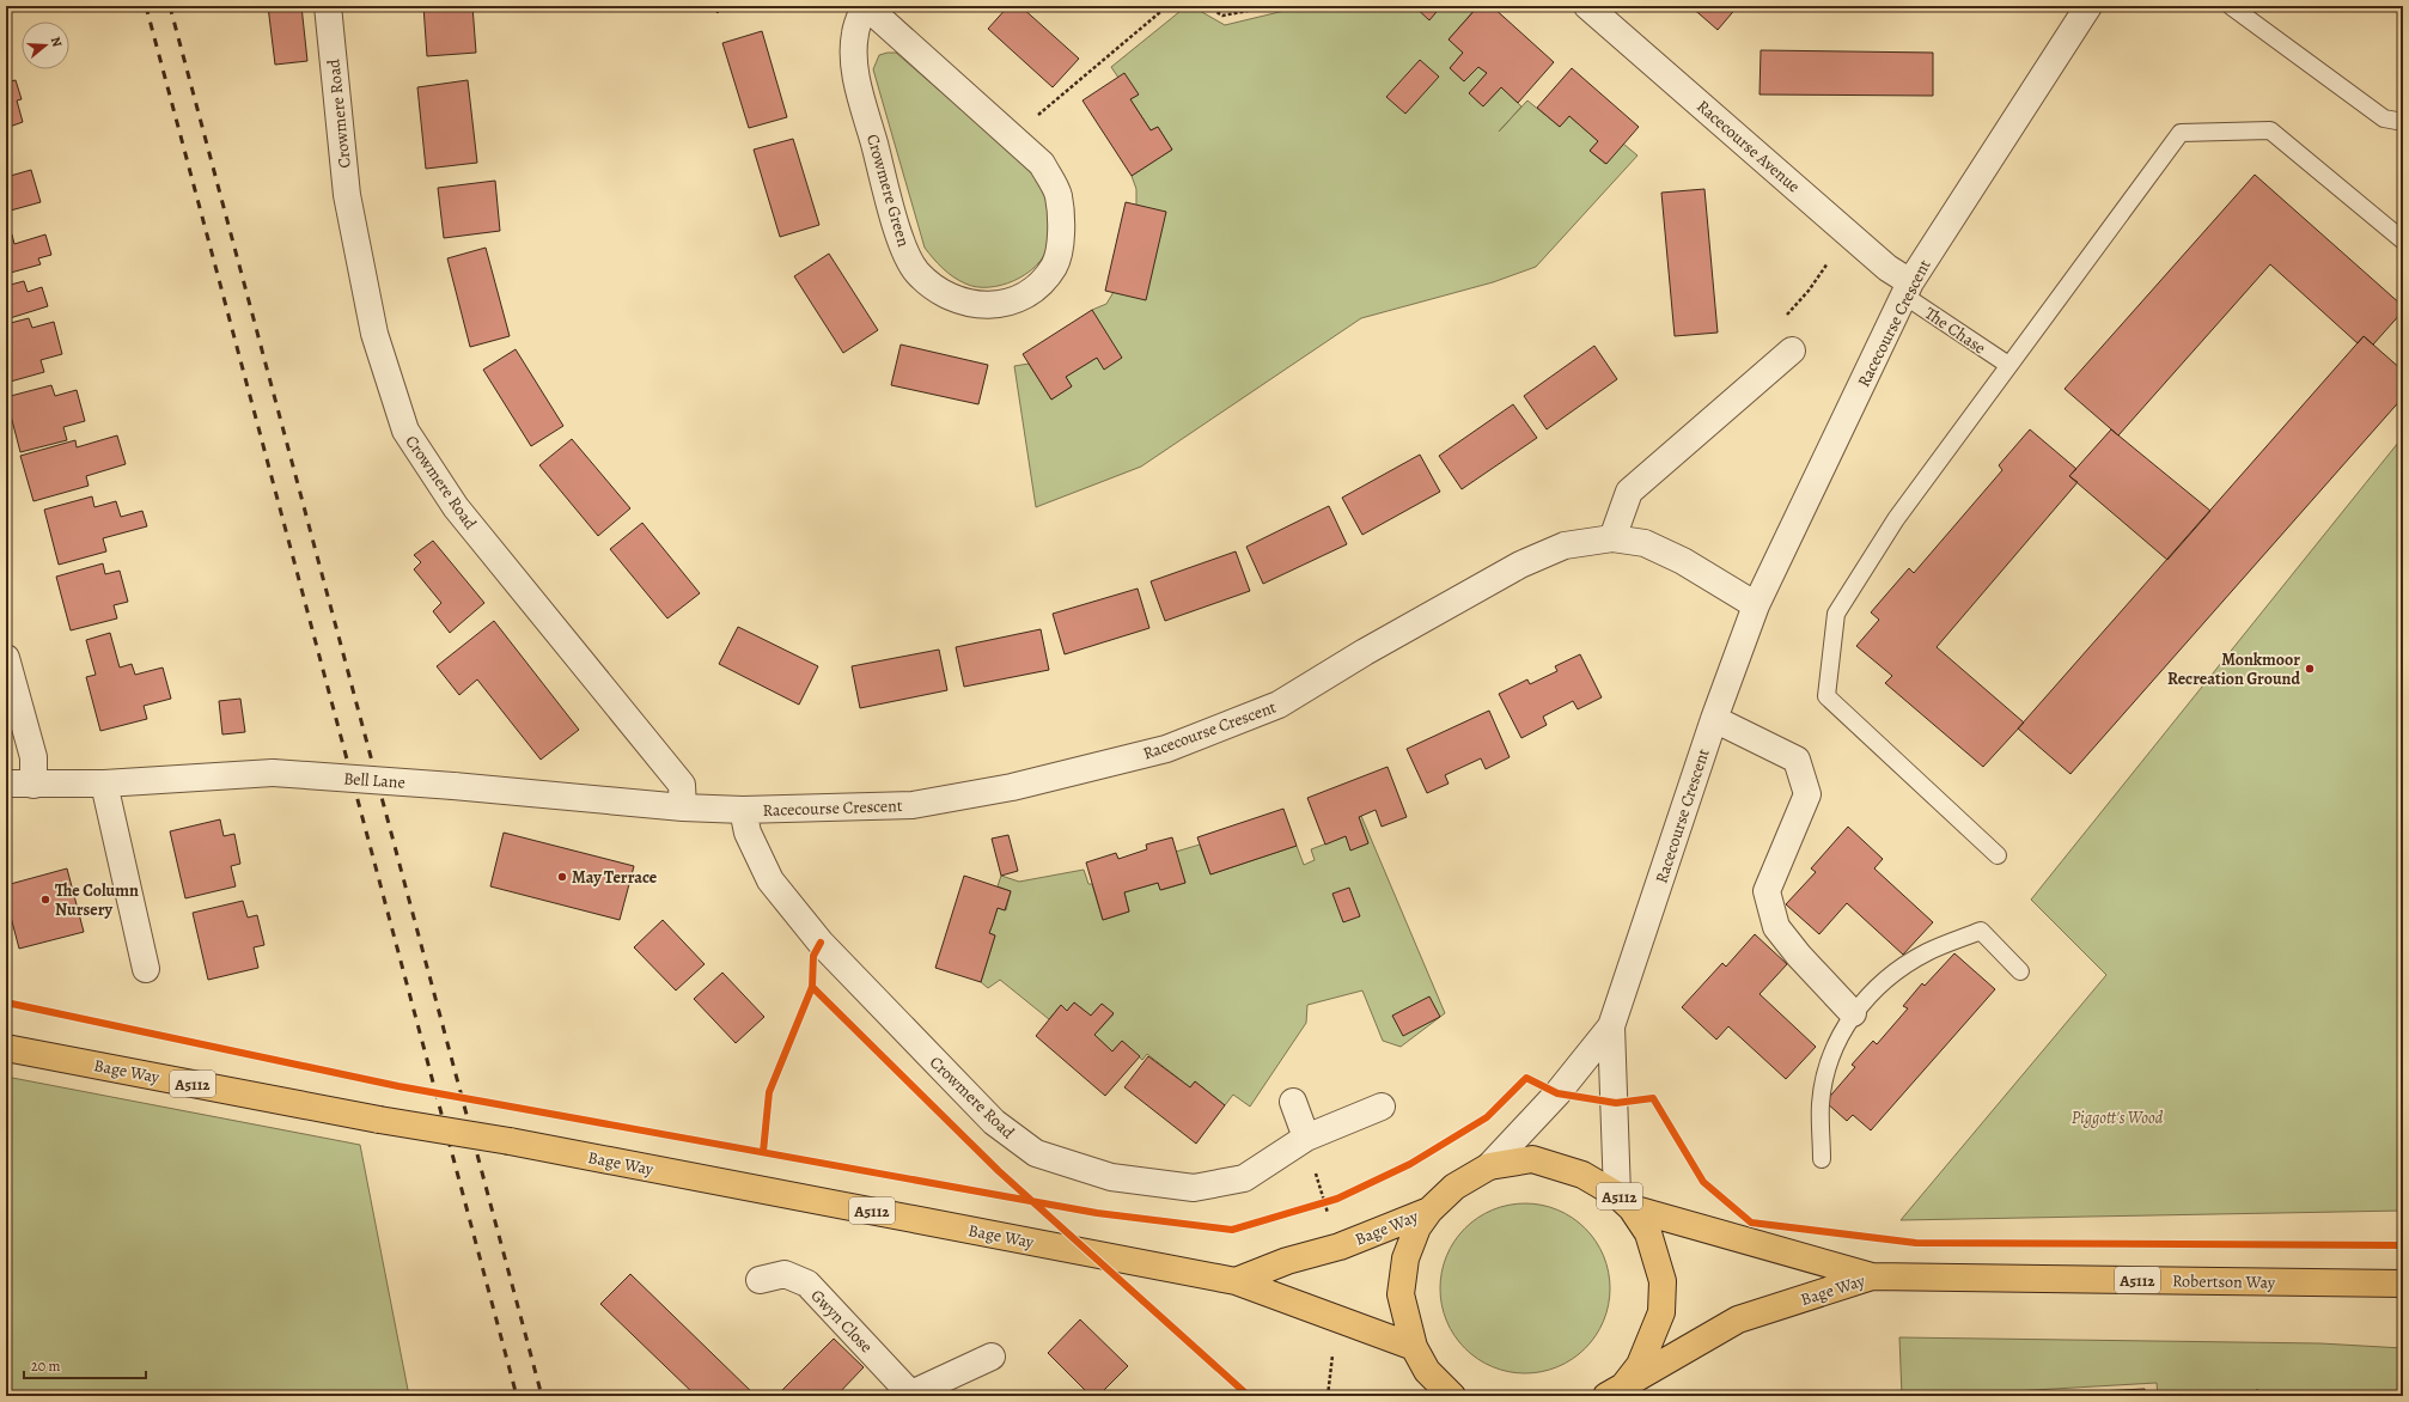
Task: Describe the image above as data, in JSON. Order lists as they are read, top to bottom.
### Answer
{
  "streets": {
    "main road": ["Bage Way", "A5112", "Robertson Way"],
    "street": [
      "Crowmere Road",
      "Racecourse Avenue",
      "Crowmere Green",
      "Racecourse Crescent",
      "Bell Lane",
      "Gwyn Close"
    ],
    "lane": ["The Chase"]
  },
  "crossings": [
    ["Crowmere Road", "Racecourse Crescent"],
    ["Crowmere Road", "Bell Lane"],
    ["Racecourse Avenue", "Racecourse Crescent"],
    ["Racecourse Avenue", "The Chase"],
    ["Racecourse Crescent", "The Chase"],
    ["Racecourse Crescent", "Bell Lane"],
    ["Racecourse Crescent", "Bage Way"],
    ["Racecourse Crescent", "A5112"],
    ["Bage Way", "A5112"],
    ["Bage Way", "Robertson Way"]
  ],
  "parks": ["Piggott's Wood"],
  "places": ["Monkmoor Recreation Ground", "May Terrace", "The Column Nursery"],
  "scale_bar": "20 m",
  "north": "right"
}
